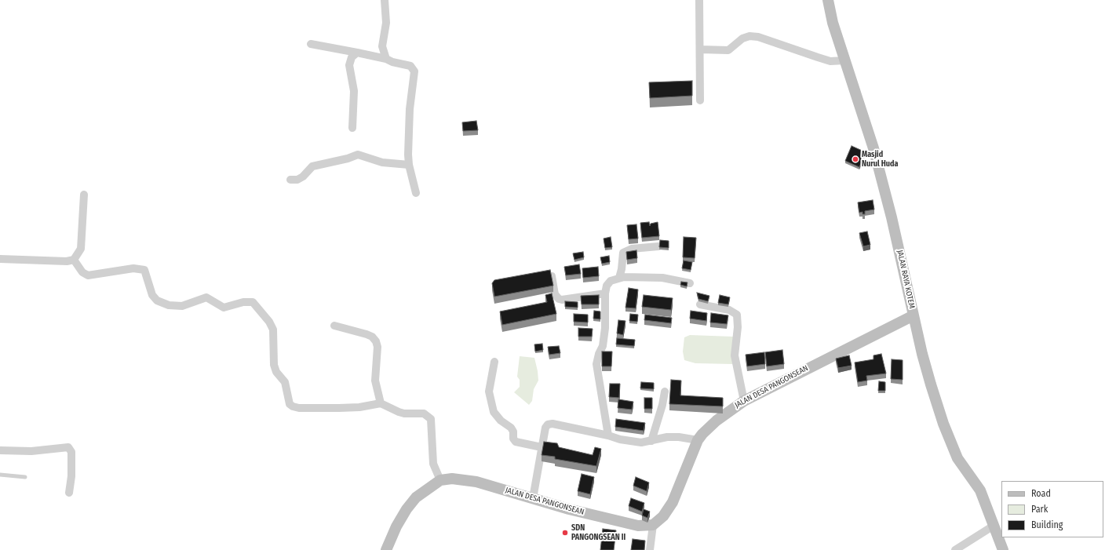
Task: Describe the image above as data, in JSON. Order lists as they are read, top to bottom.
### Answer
{
  "streets": {
    "street": ["JALAN RAYA KOTEM", "JALAN DESA PANGONSEAN"]
  },
  "crossings": [
    ["JALAN RAYA KOTEM", "JALAN DESA PANGONSEAN"]
  ],
  "places": ["Masjid Nurul Huda", "SDN PANGONGSEAN II"],
  "legend": ["Road", "Park", "Building"]
}
